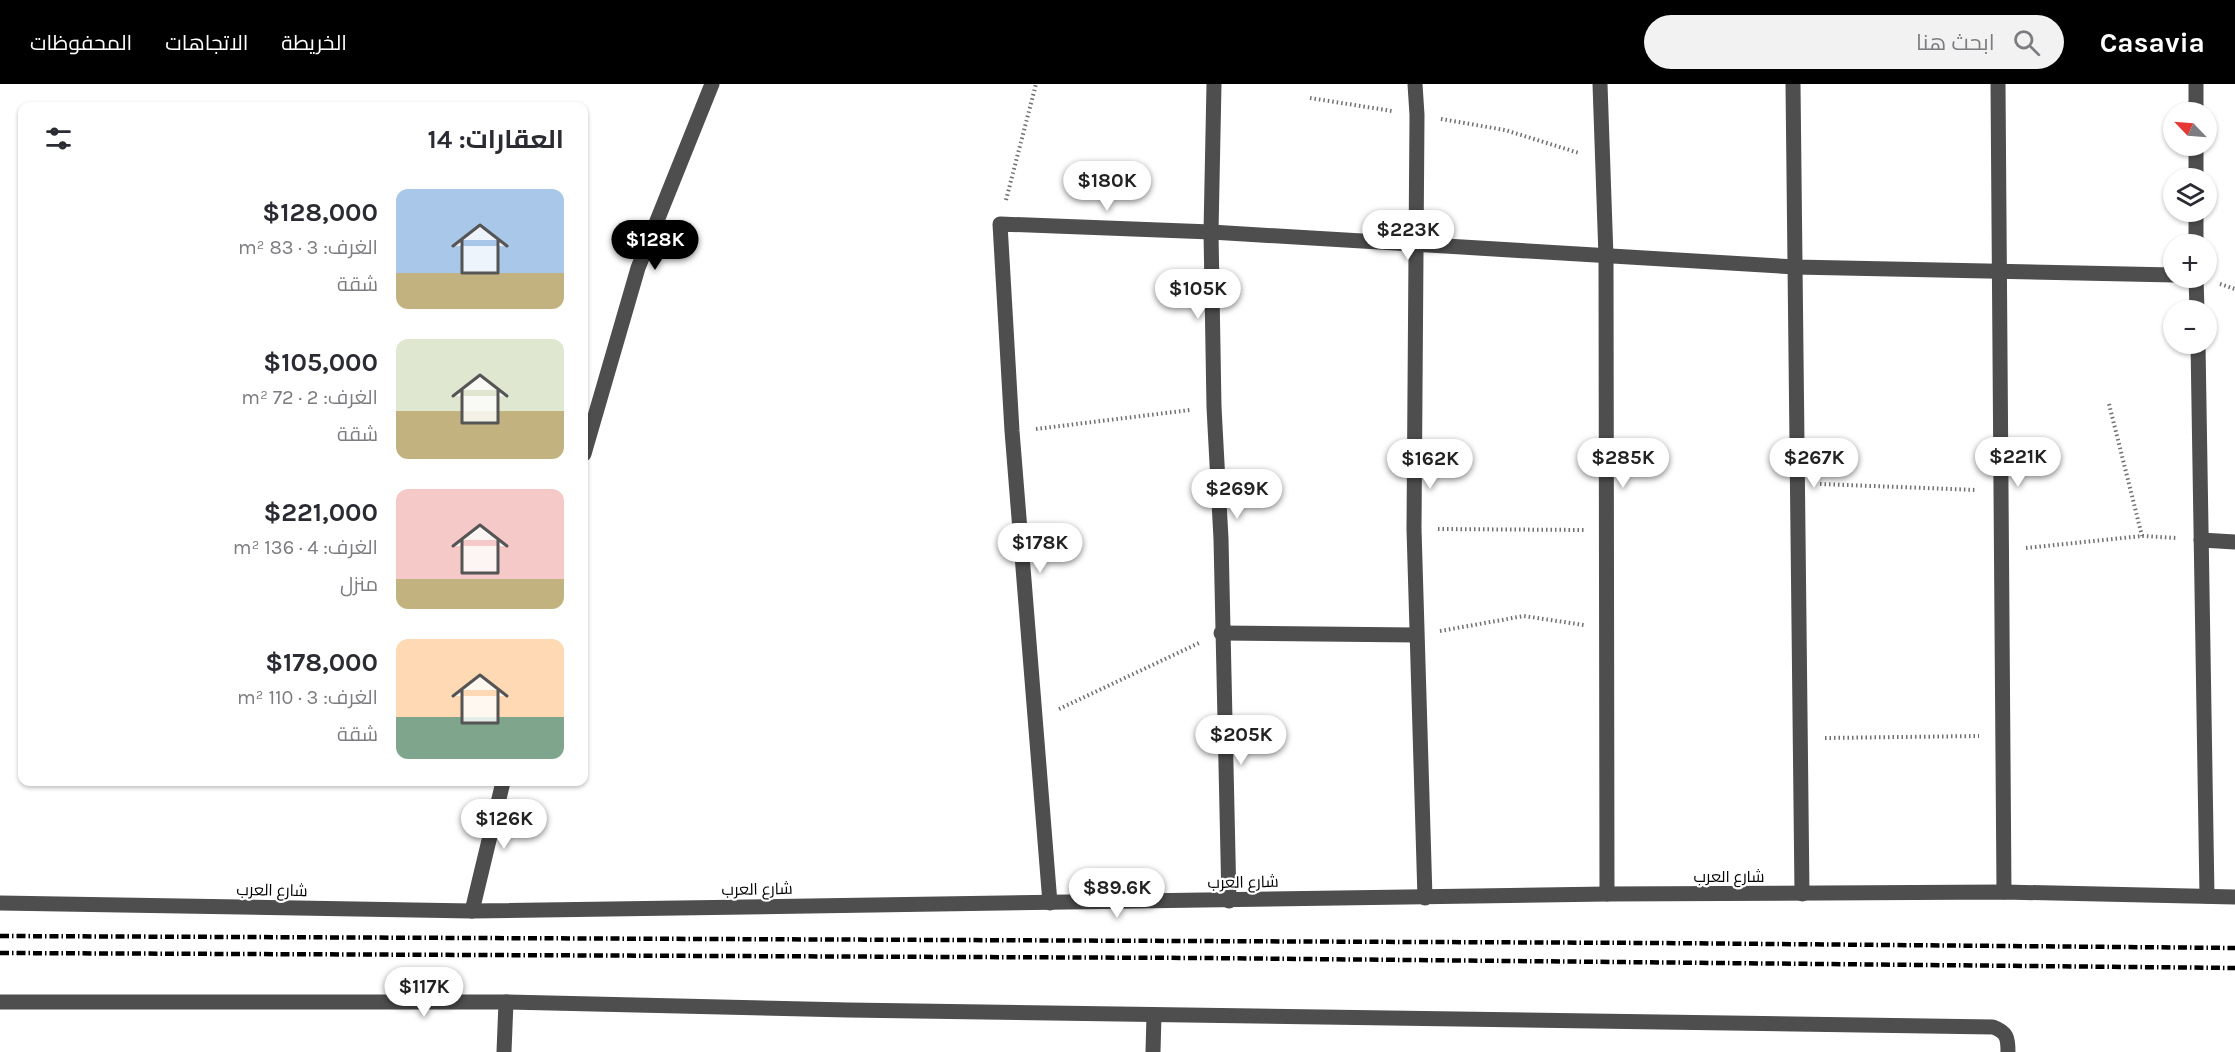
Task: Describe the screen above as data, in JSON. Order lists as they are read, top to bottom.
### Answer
{
  "streets": {
    "street": ["شارع العرب"]
  },
  "north": "top left",
  "page": {
    "header": "Casavia",
    "search": "ابحث هنا",
    "nav": ["الخريطة", "الاتجاهات", "المحفوظات"],
    "map_buttons": ["+", "−"],
    "heading": "العقارات: 14",
    "price": [
      "$180K",
      "$223K",
      "$128K",
      "$105K",
      "$221K",
      "$285K",
      "$267K",
      "$162K",
      "$269K",
      "$178K",
      "$205K",
      "$126K",
      "$89.6K",
      "$117K"
    ],
    "list": [
      {
        "name": "$128,000",
        "note": "الغرف: 3 · 83 m² · شقة"
      },
      {
        "name": "$105,000",
        "note": "الغرف: 2 · 72 m² · شقة"
      },
      {
        "name": "$221,000",
        "note": "الغرف: 4 · 136 m² · منزل"
      },
      {
        "name": "$178,000",
        "note": "الغرف: 3 · 110 m² · شقة"
      }
    ]
  }
}
